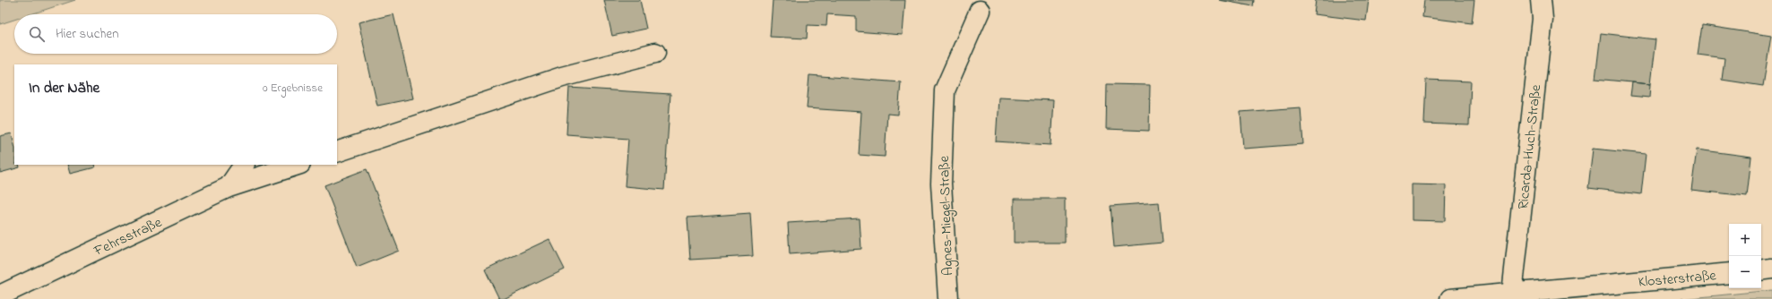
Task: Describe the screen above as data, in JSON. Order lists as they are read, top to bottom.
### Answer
{
  "streets": {
    "street": [
      "Ricarda-Huch-Straße",
      "Agnes-Miegel-Straße",
      "Fehrsstraße",
      "Klosterstraße"
    ]
  },
  "crossings": [
    ["Ricarda-Huch-Straße", "Klosterstraße"]
  ],
  "page": {
    "search": "Hier suchen",
    "heading": ["In der Nähe", "0 Ergebnisse"],
    "map_buttons": ["+", "−"]
  }
}
